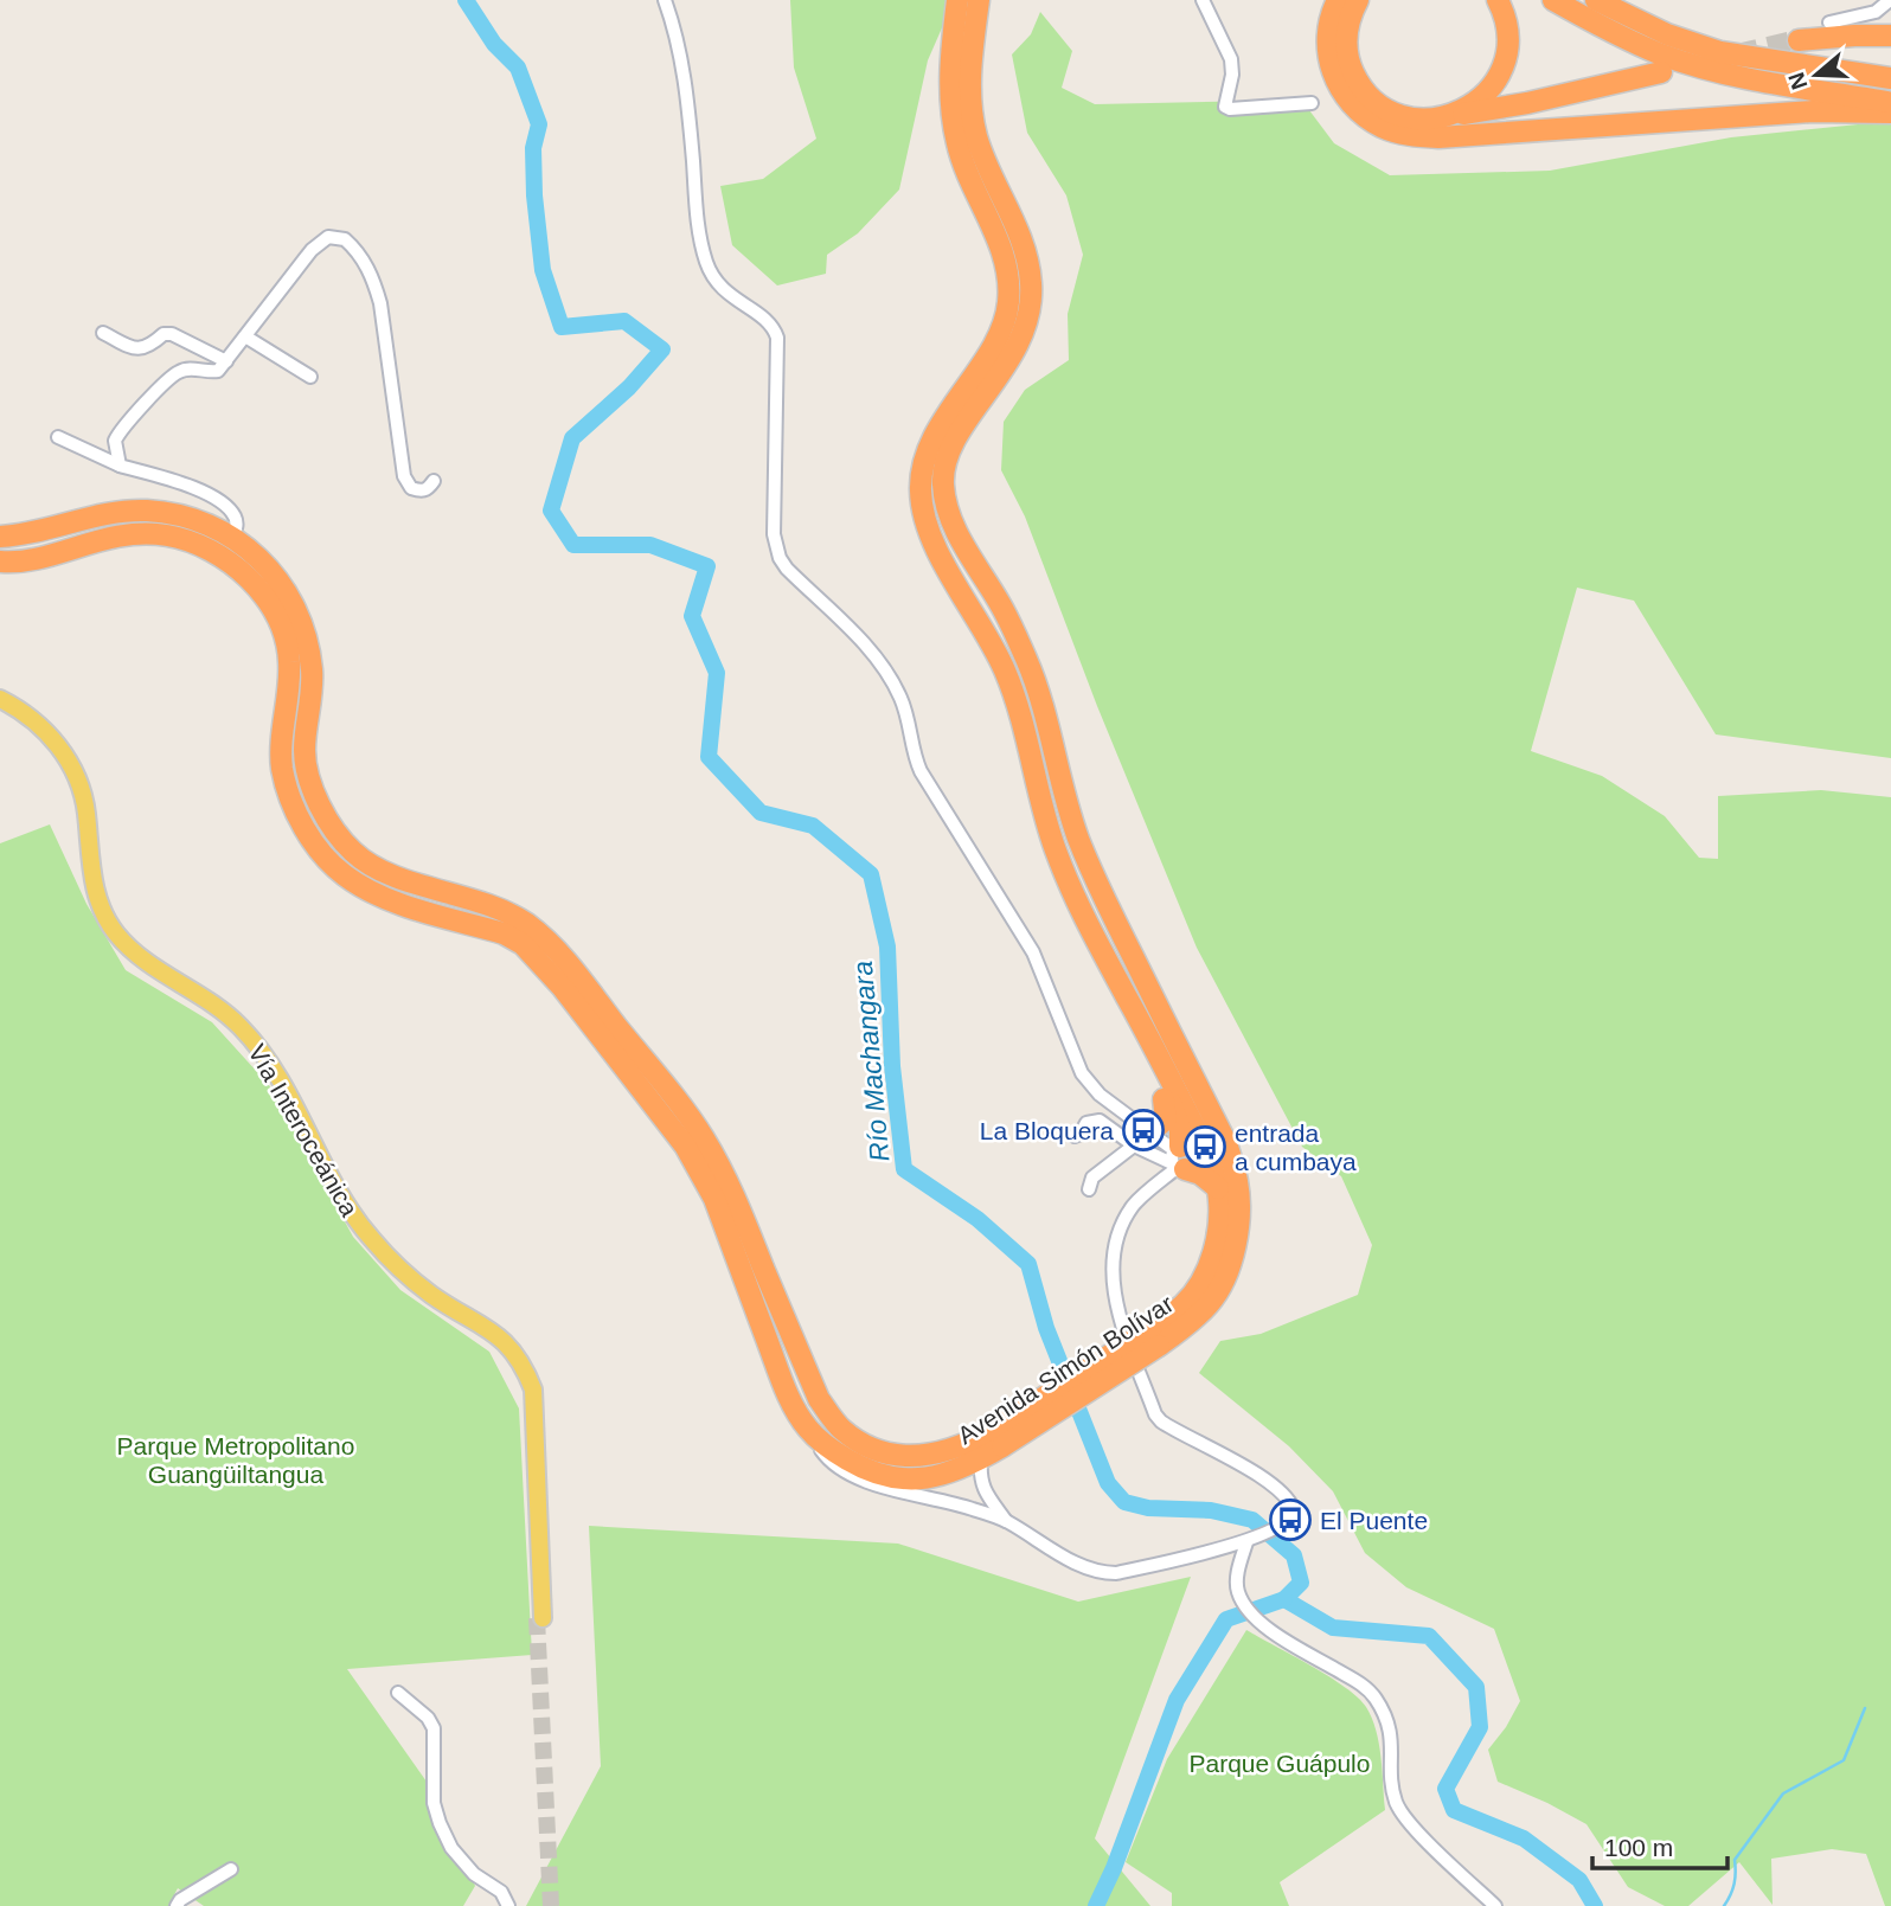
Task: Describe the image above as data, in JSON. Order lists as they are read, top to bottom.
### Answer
{
  "streets": {
    "highway": ["Avenida Simón Bolívar"],
    "main road": ["Vía Interoceánica"]
  },
  "water": ["Río Machangara"],
  "parks": ["Parque Metropolitano Guangüiltangua", "Parque Guápulo"],
  "places": {
    "bus stop": ["La Bloquera", "entrada a cumbaya", "El Puente"]
  },
  "scale_bar": "100 m",
  "north": "left"
}
